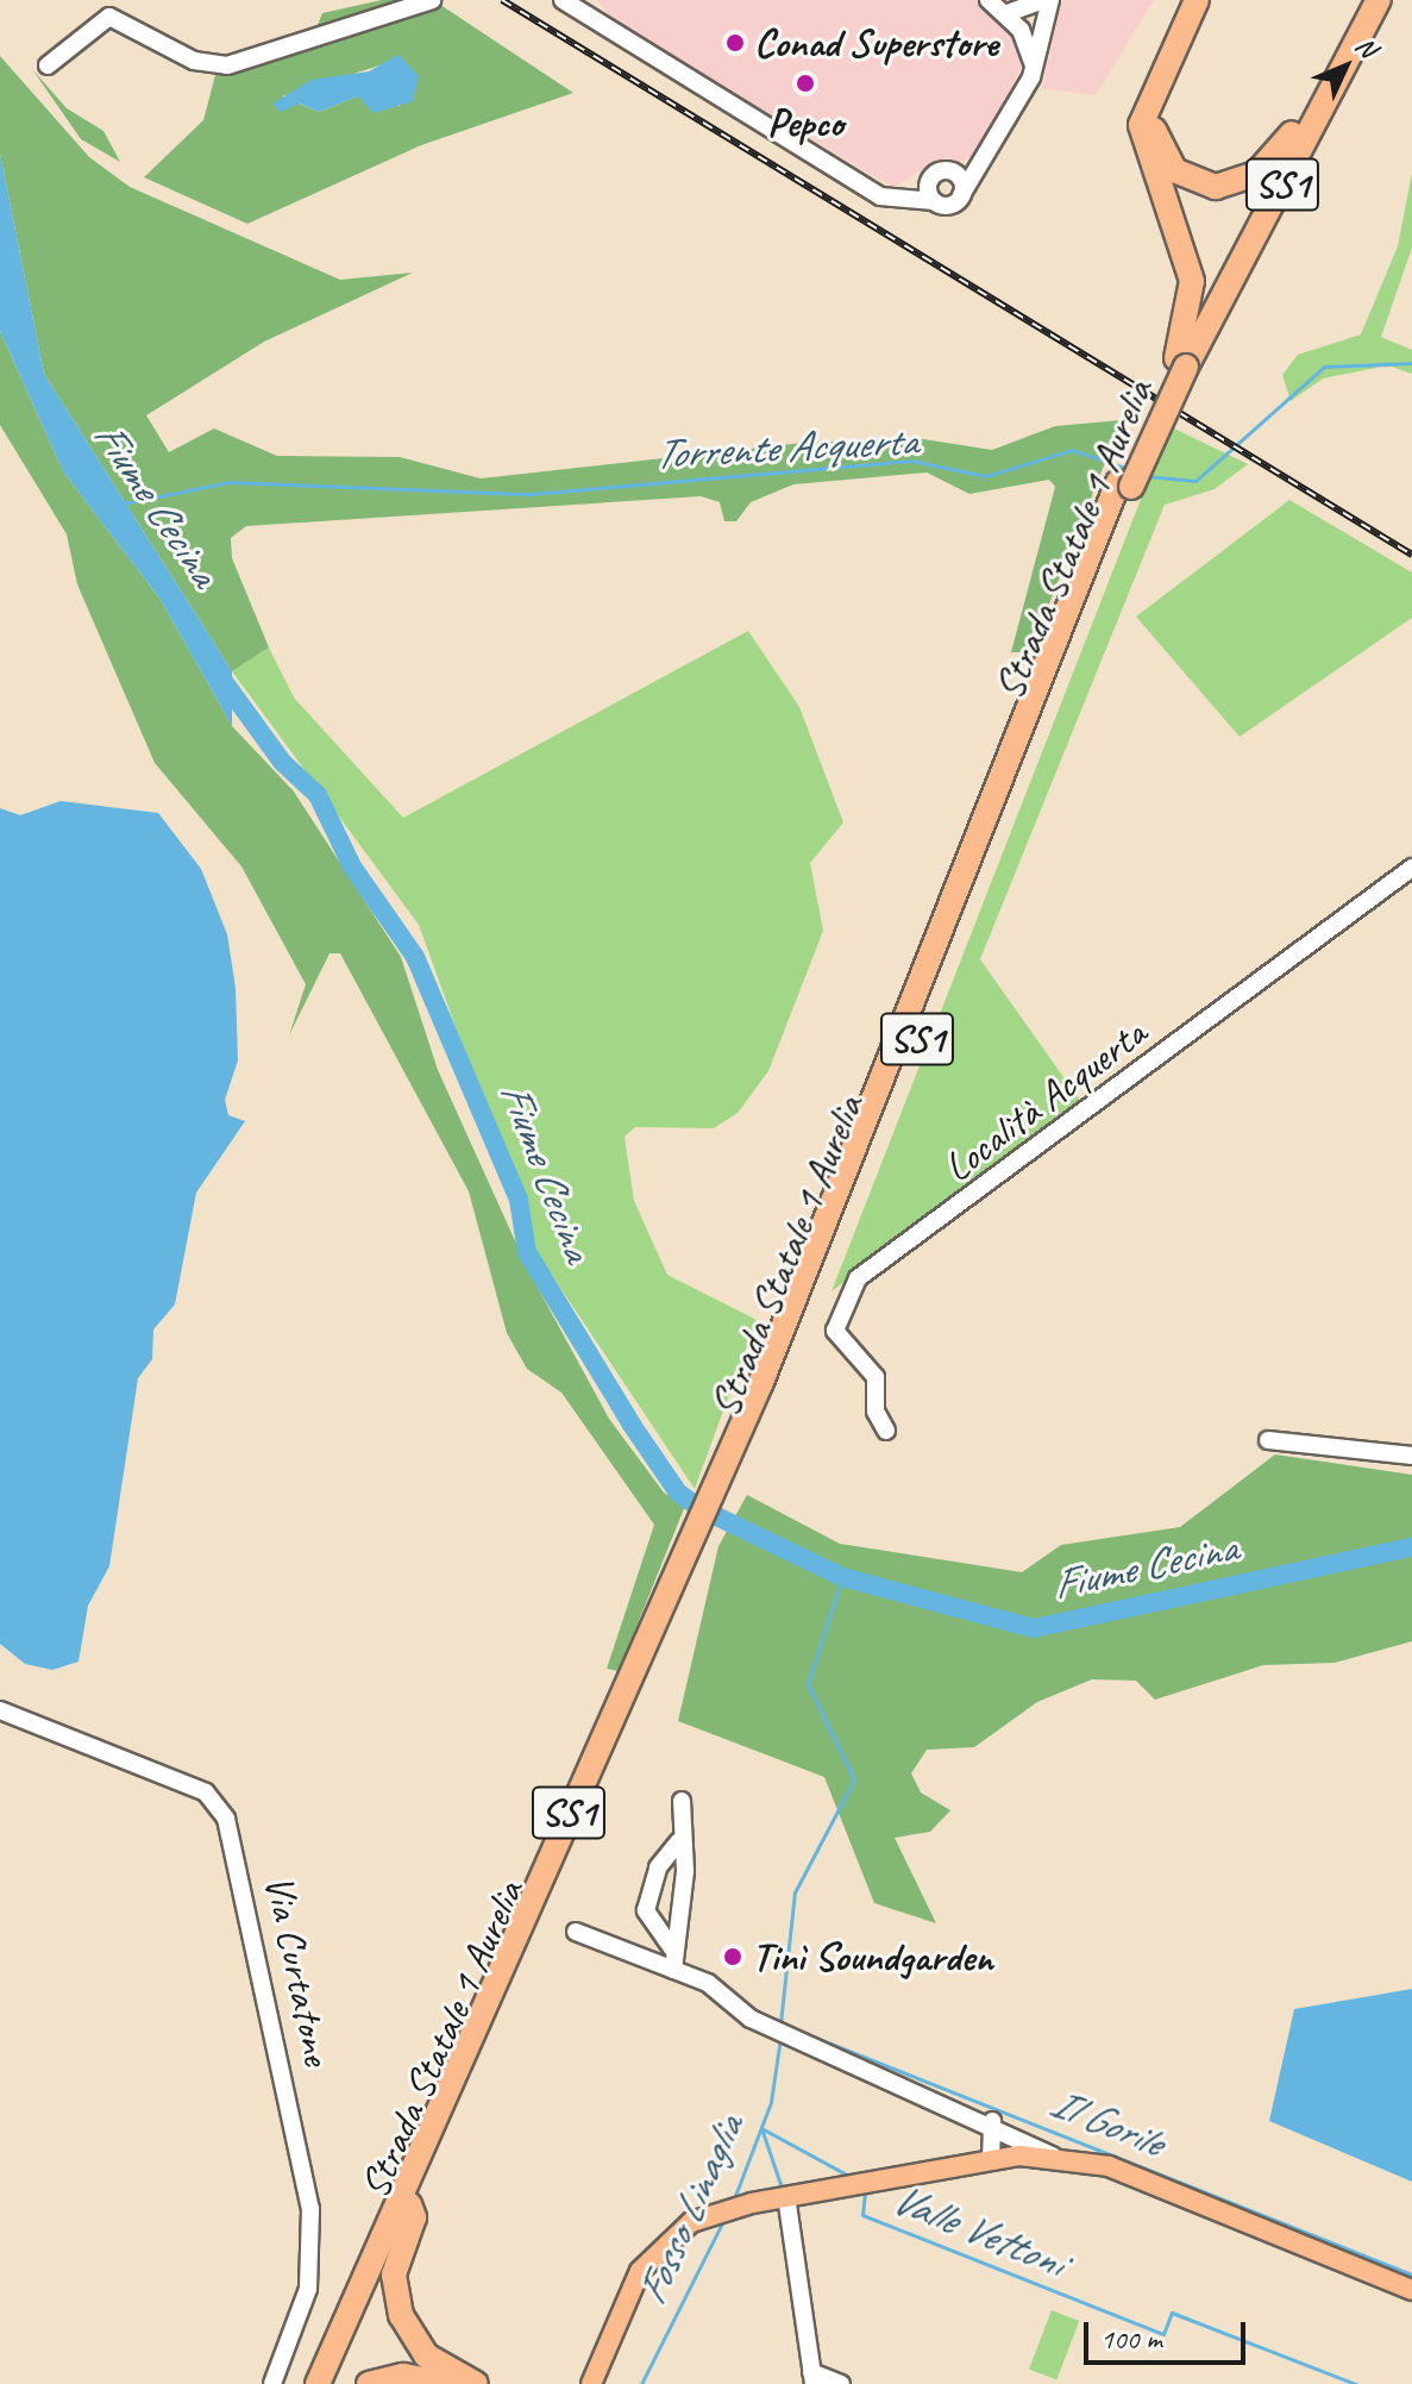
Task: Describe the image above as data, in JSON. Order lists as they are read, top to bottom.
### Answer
{
  "streets": {
    "highway": ["SS1", "Strada Statale 1 Aurelia"],
    "street": ["Località Acquerta", "Via Curtatone"]
  },
  "crossings": [
    ["SS1", "Strada Statale 1 Aurelia"]
  ],
  "water": [
    "Torrente Acquerta",
    "Fiume Cecina",
    "Il Gorile",
    "Fosso Linaglia",
    "Valle Vettoni"
  ],
  "places": ["Conad Superstore", "Pepco", "Tinì Soundgarden"],
  "scale_bar": "100 m",
  "north": "top right"
}
